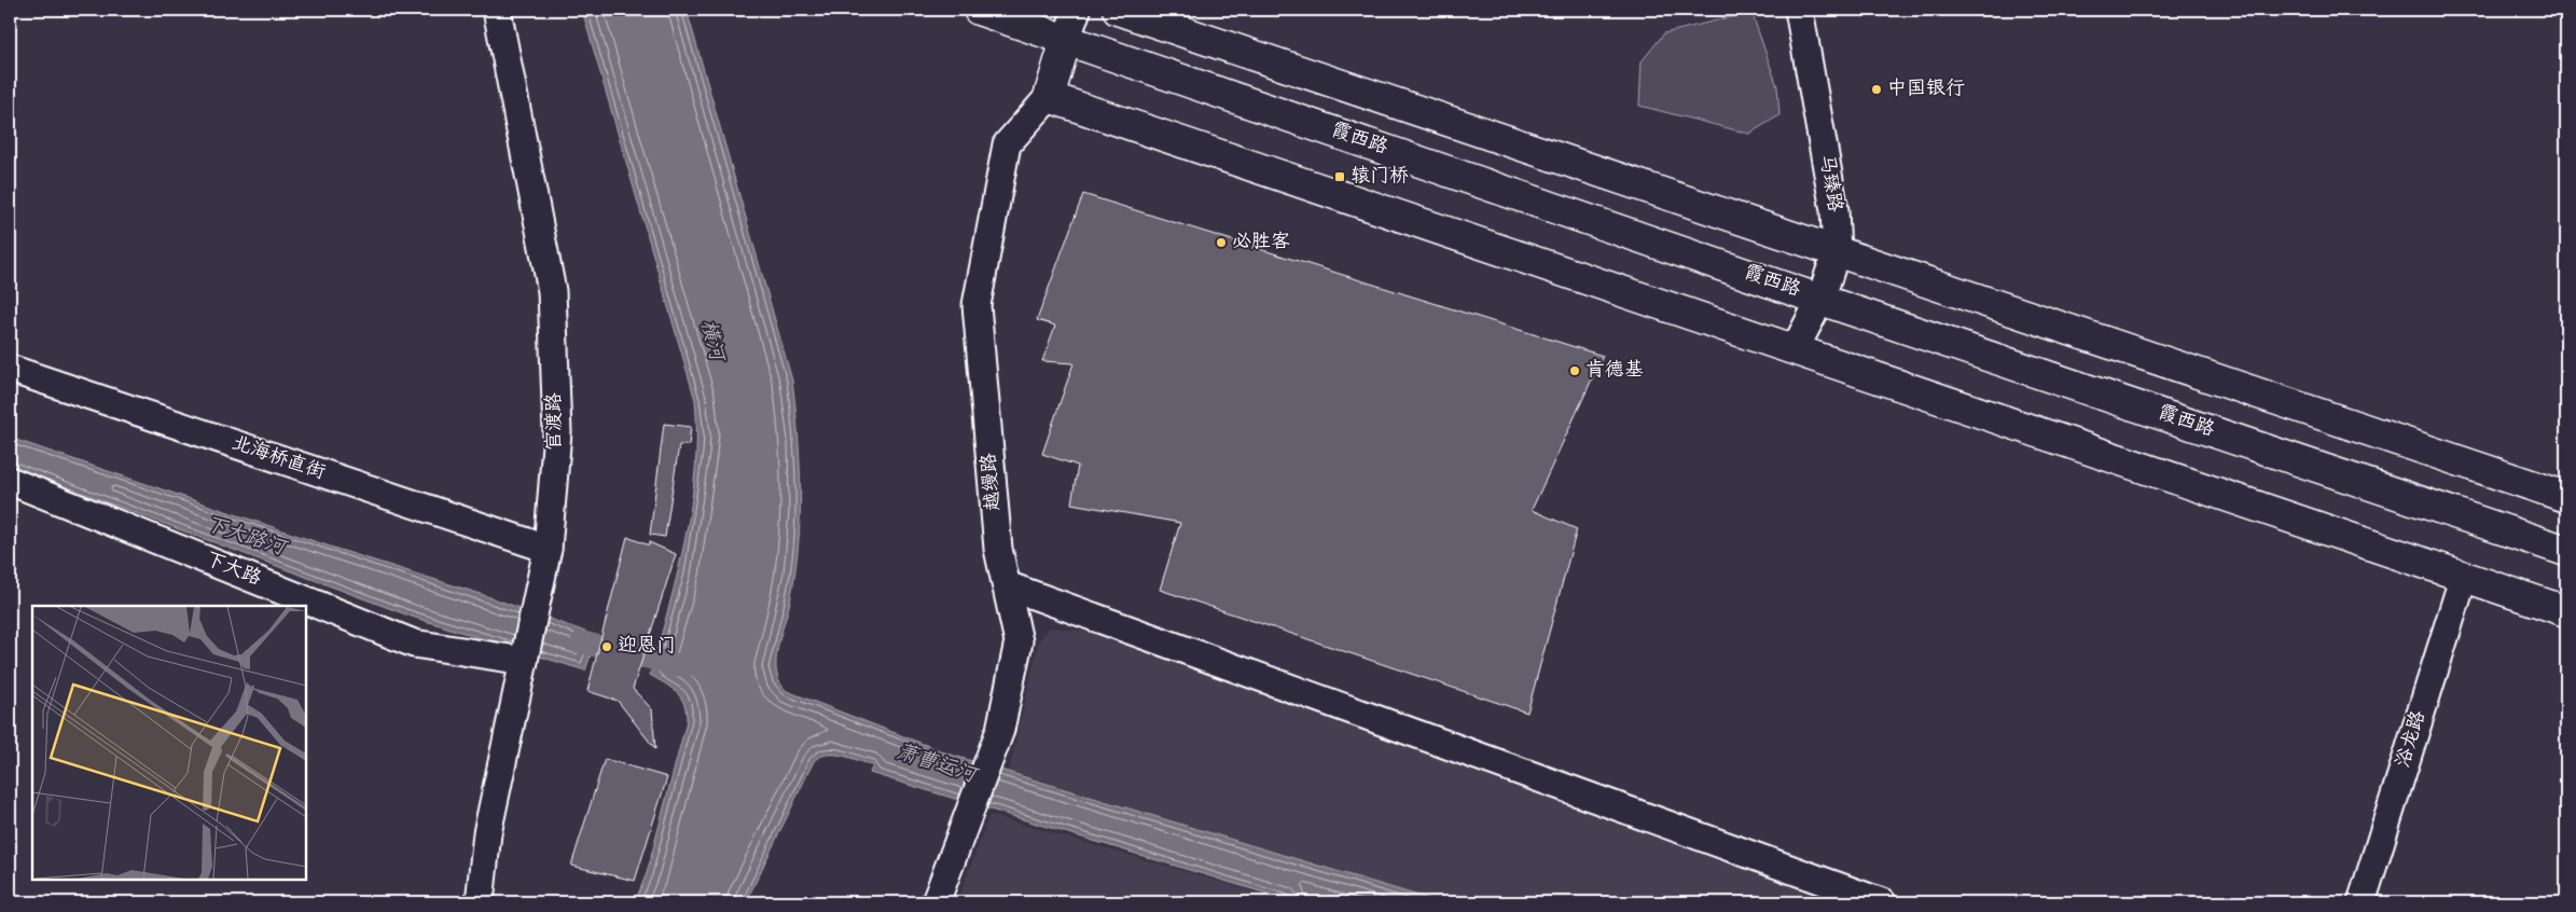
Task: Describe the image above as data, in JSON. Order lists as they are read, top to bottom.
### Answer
{
  "streets": {
    "main road": ["霞西路"],
    "street": [
      "马臻路",
      "官渡路",
      "北海桥直街",
      "越缦路",
      "下大路",
      "浴龙路"
    ]
  },
  "crossings": [
    ["霞西路", "马臻路"],
    ["官渡路", "北海桥直街"],
    ["官渡路", "下大路"]
  ],
  "water": ["横河", "下大路河", "萧曹运河"],
  "places": {
    "other": [
      "中国银行",
      "必胜客",
      "肯德基",
      "迎恩门"
    ],
    "transit": ["辕门桥"]
  }
}
